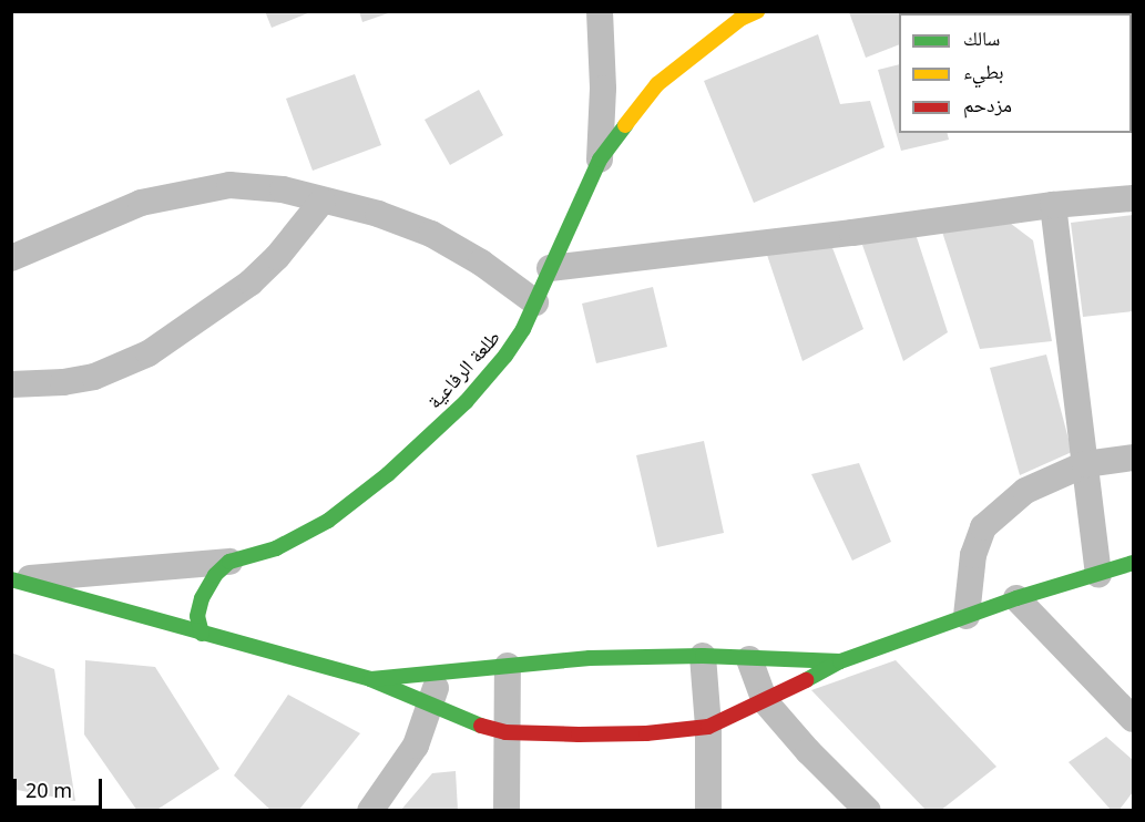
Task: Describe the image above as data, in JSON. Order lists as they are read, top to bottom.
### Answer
{
  "streets": {
    "street": ["طلعة الرفاعية"]
  },
  "legend": ["سالك", "بطيء", "مزدحم"],
  "scale_bar": "20 m"
}
